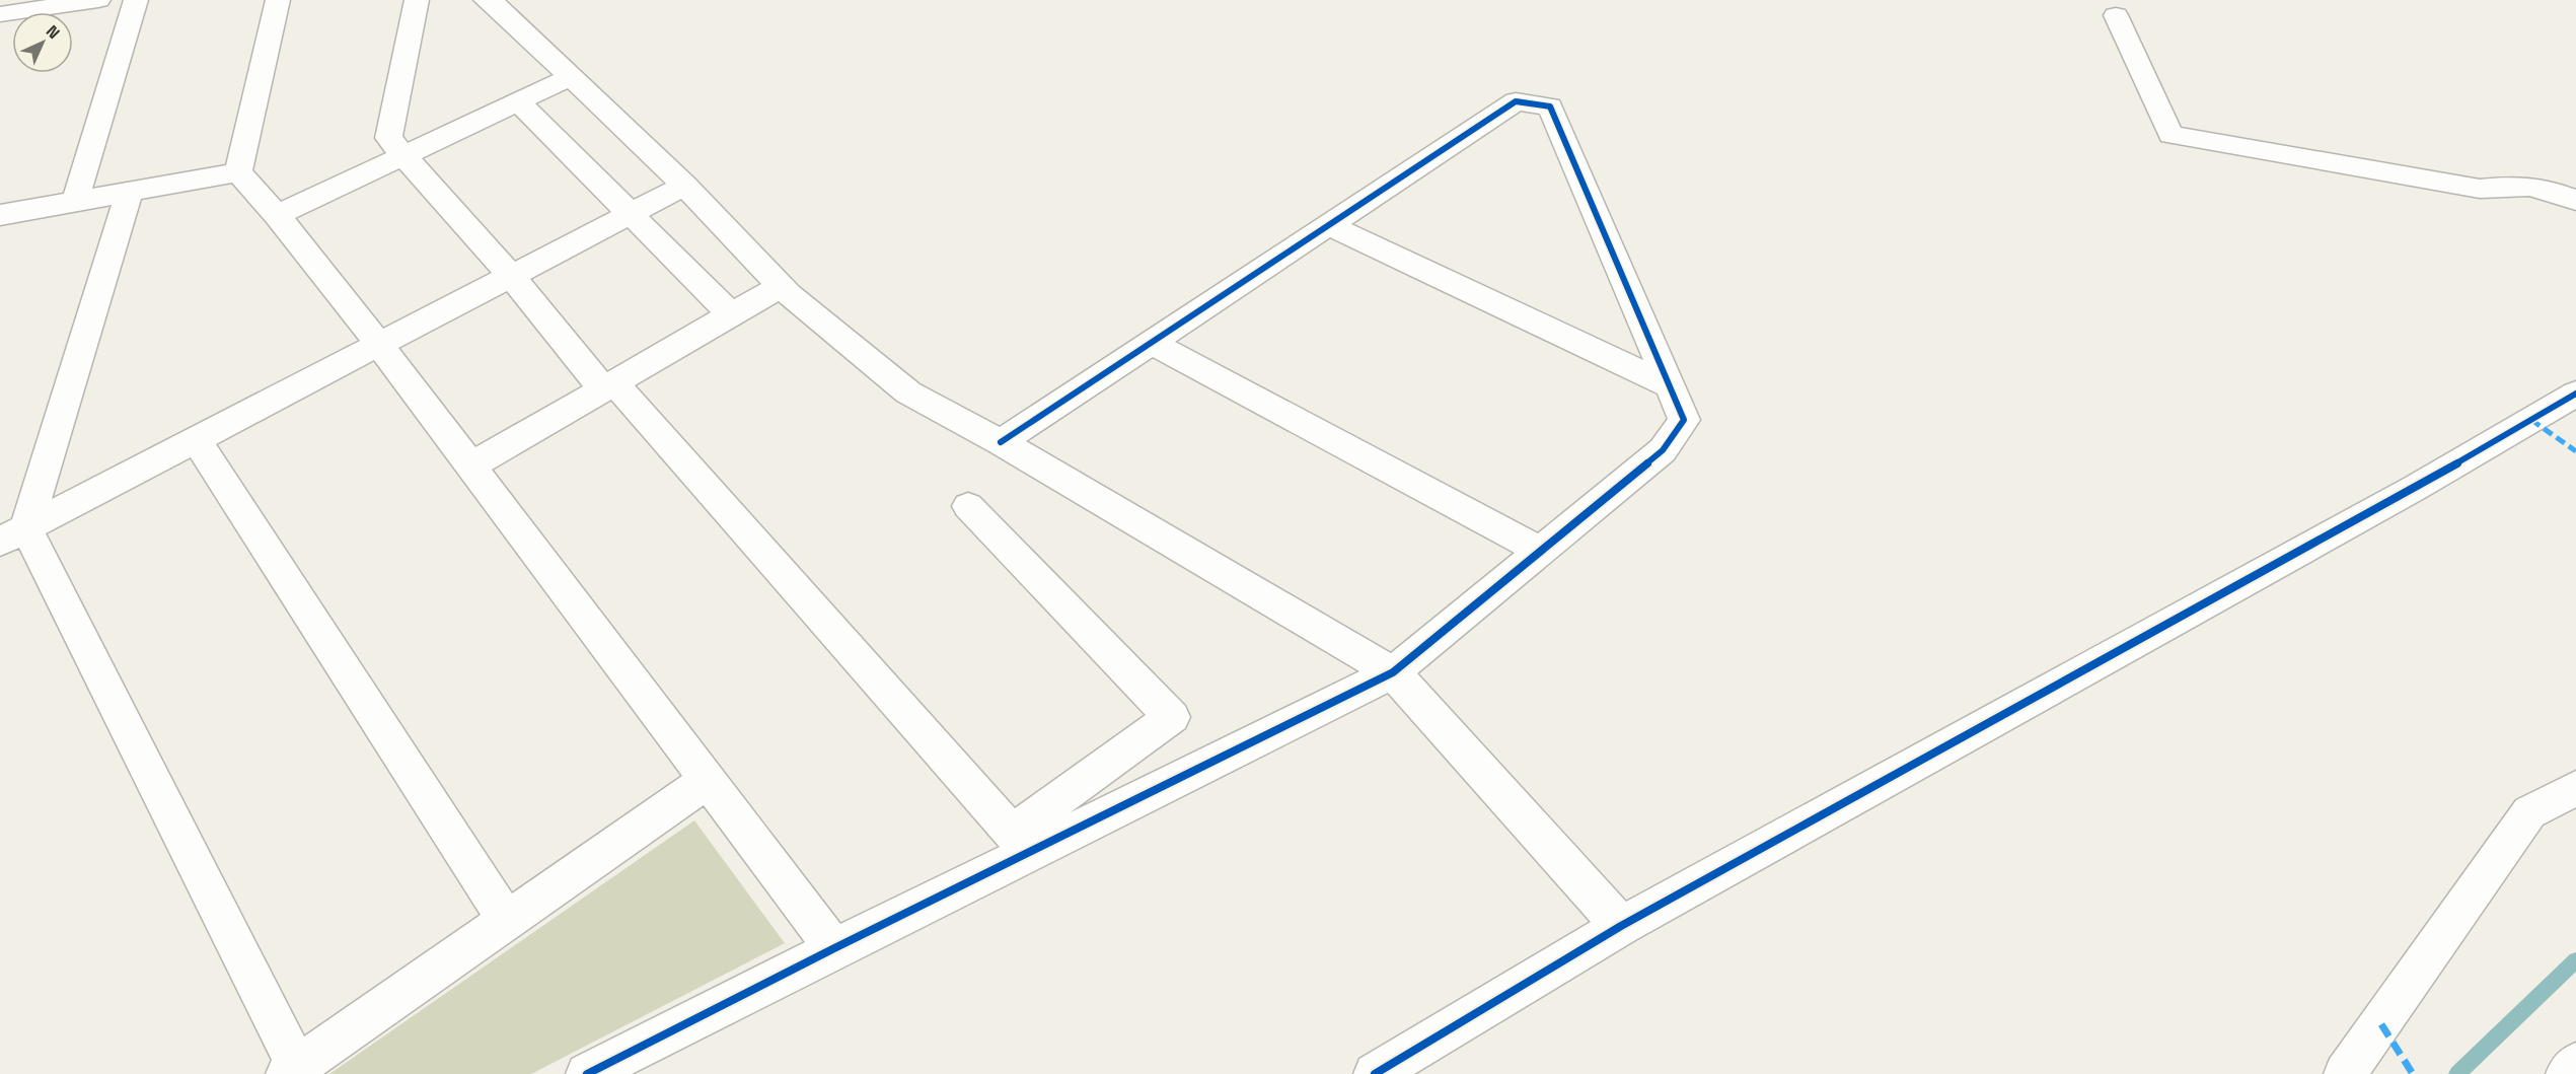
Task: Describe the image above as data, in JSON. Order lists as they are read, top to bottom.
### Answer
{
  "north": "top right"
}
